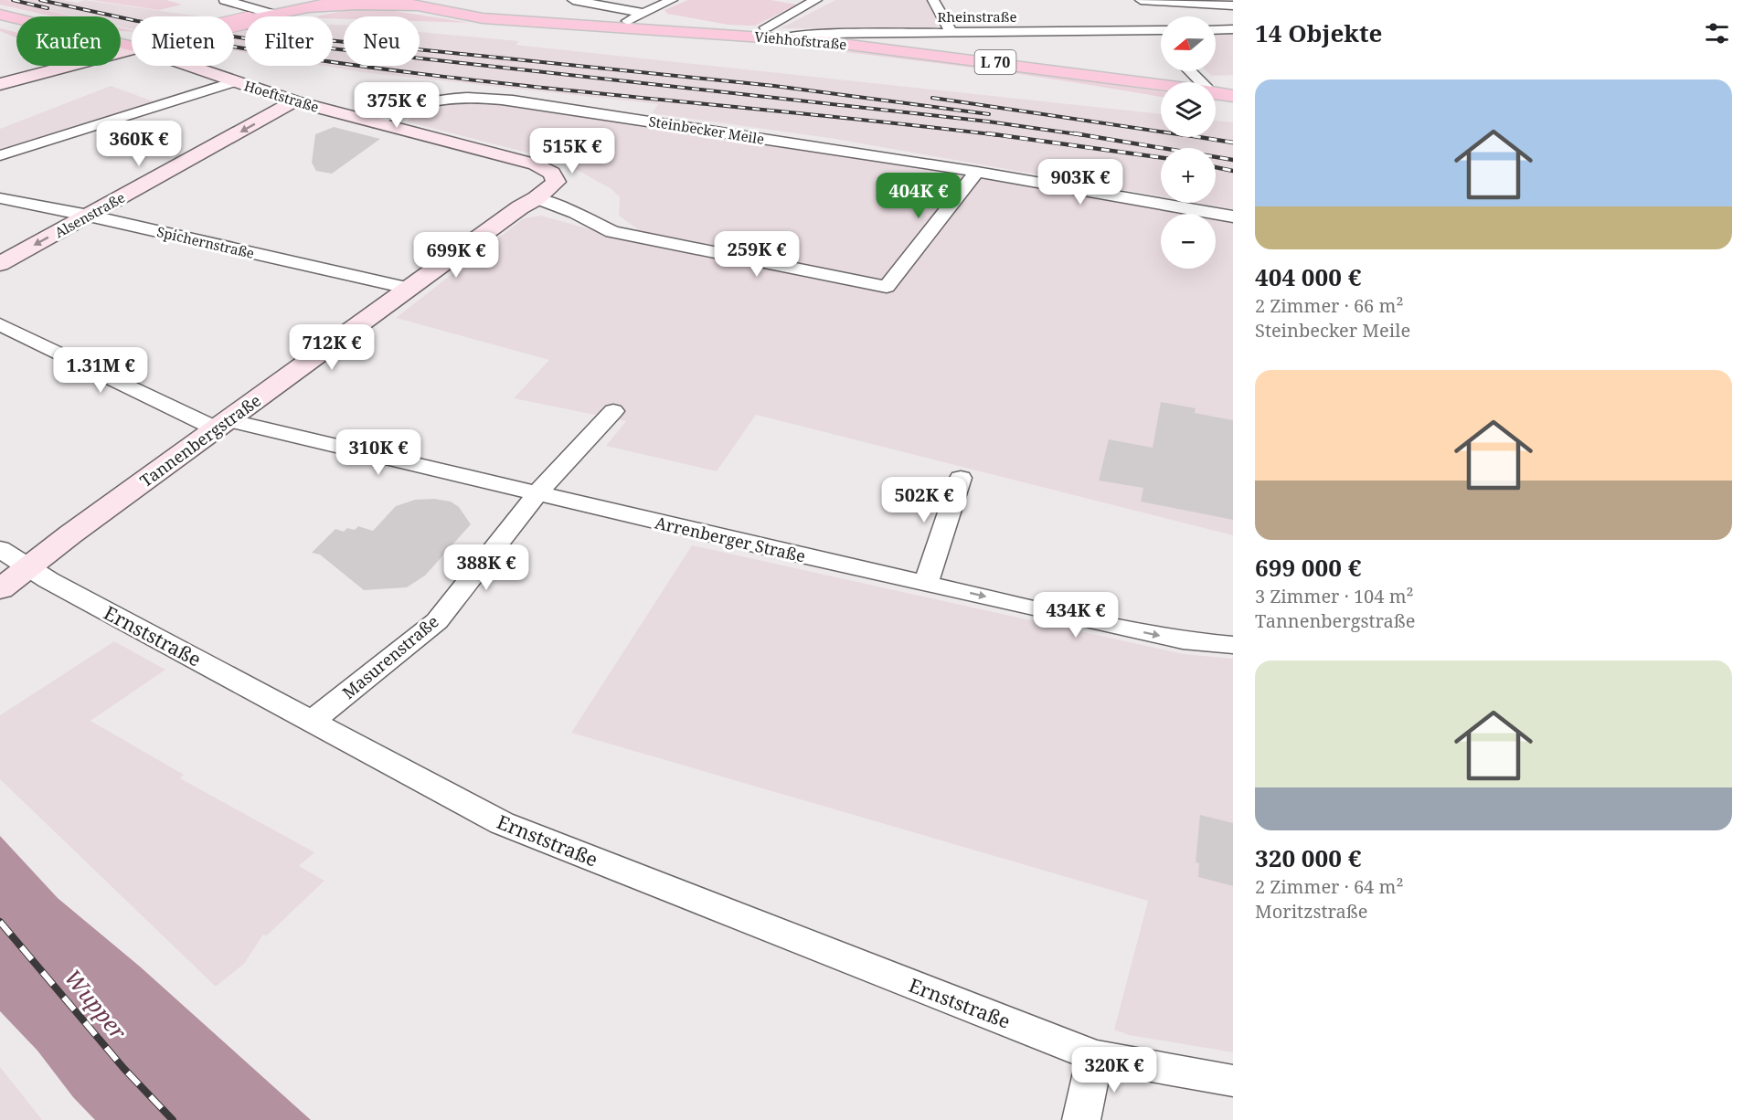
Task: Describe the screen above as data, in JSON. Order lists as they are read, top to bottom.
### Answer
{
  "streets": {
    "main road": [
      "Viehhofstraße",
      "L 70",
      "Hoeftstraße",
      "Alsenstraße",
      "Tannenbergstraße"
    ],
    "street": [
      "Rheinstraße",
      "Steinbecker Meile",
      "Spichernstraße",
      "Arrenberger Straße",
      "Ernststraße",
      "Masurenstraße"
    ]
  },
  "crossings": [
    ["Rheinstraße", "Viehhofstraße"],
    ["Hoeftstraße", "Steinbecker Meile"],
    ["Hoeftstraße", "Alsenstraße"],
    ["Hoeftstraße", "Tannenbergstraße"],
    ["Alsenstraße", "Spichernstraße"],
    ["Spichernstraße", "Tannenbergstraße"],
    ["Tannenbergstraße", "Arrenberger Straße"],
    ["Tannenbergstraße", "Ernststraße"],
    ["Arrenberger Straße", "Masurenstraße"],
    ["Ernststraße", "Masurenstraße"]
  ],
  "one_way": ["Alsenstraße"],
  "water": ["Wupper"],
  "north": "left",
  "page": {
    "heading": "14 Objekte",
    "map_buttons": ["+", "−"],
    "chip": [
      "Kaufen",
      "Mieten",
      "Filter",
      "Neu"
    ],
    "list": [
      {
        "name": "404 000 €",
        "note": "2 Zimmer · 66 m² · Steinbecker Meile"
      },
      {
        "name": "699 000 €",
        "note": "3 Zimmer · 104 m² · Tannenbergstraße"
      },
      {
        "name": "320 000 €",
        "note": "2 Zimmer · 64 m² · Moritzstraße"
      }
    ],
    "price": [
      "375K €",
      "360K €",
      "515K €",
      "903K €",
      "404K €",
      "259K €",
      "699K €",
      "712K €",
      "1.31M €",
      "310K €",
      "502K €",
      "388K €",
      "434K €",
      "320K €"
    ]
  }
}
